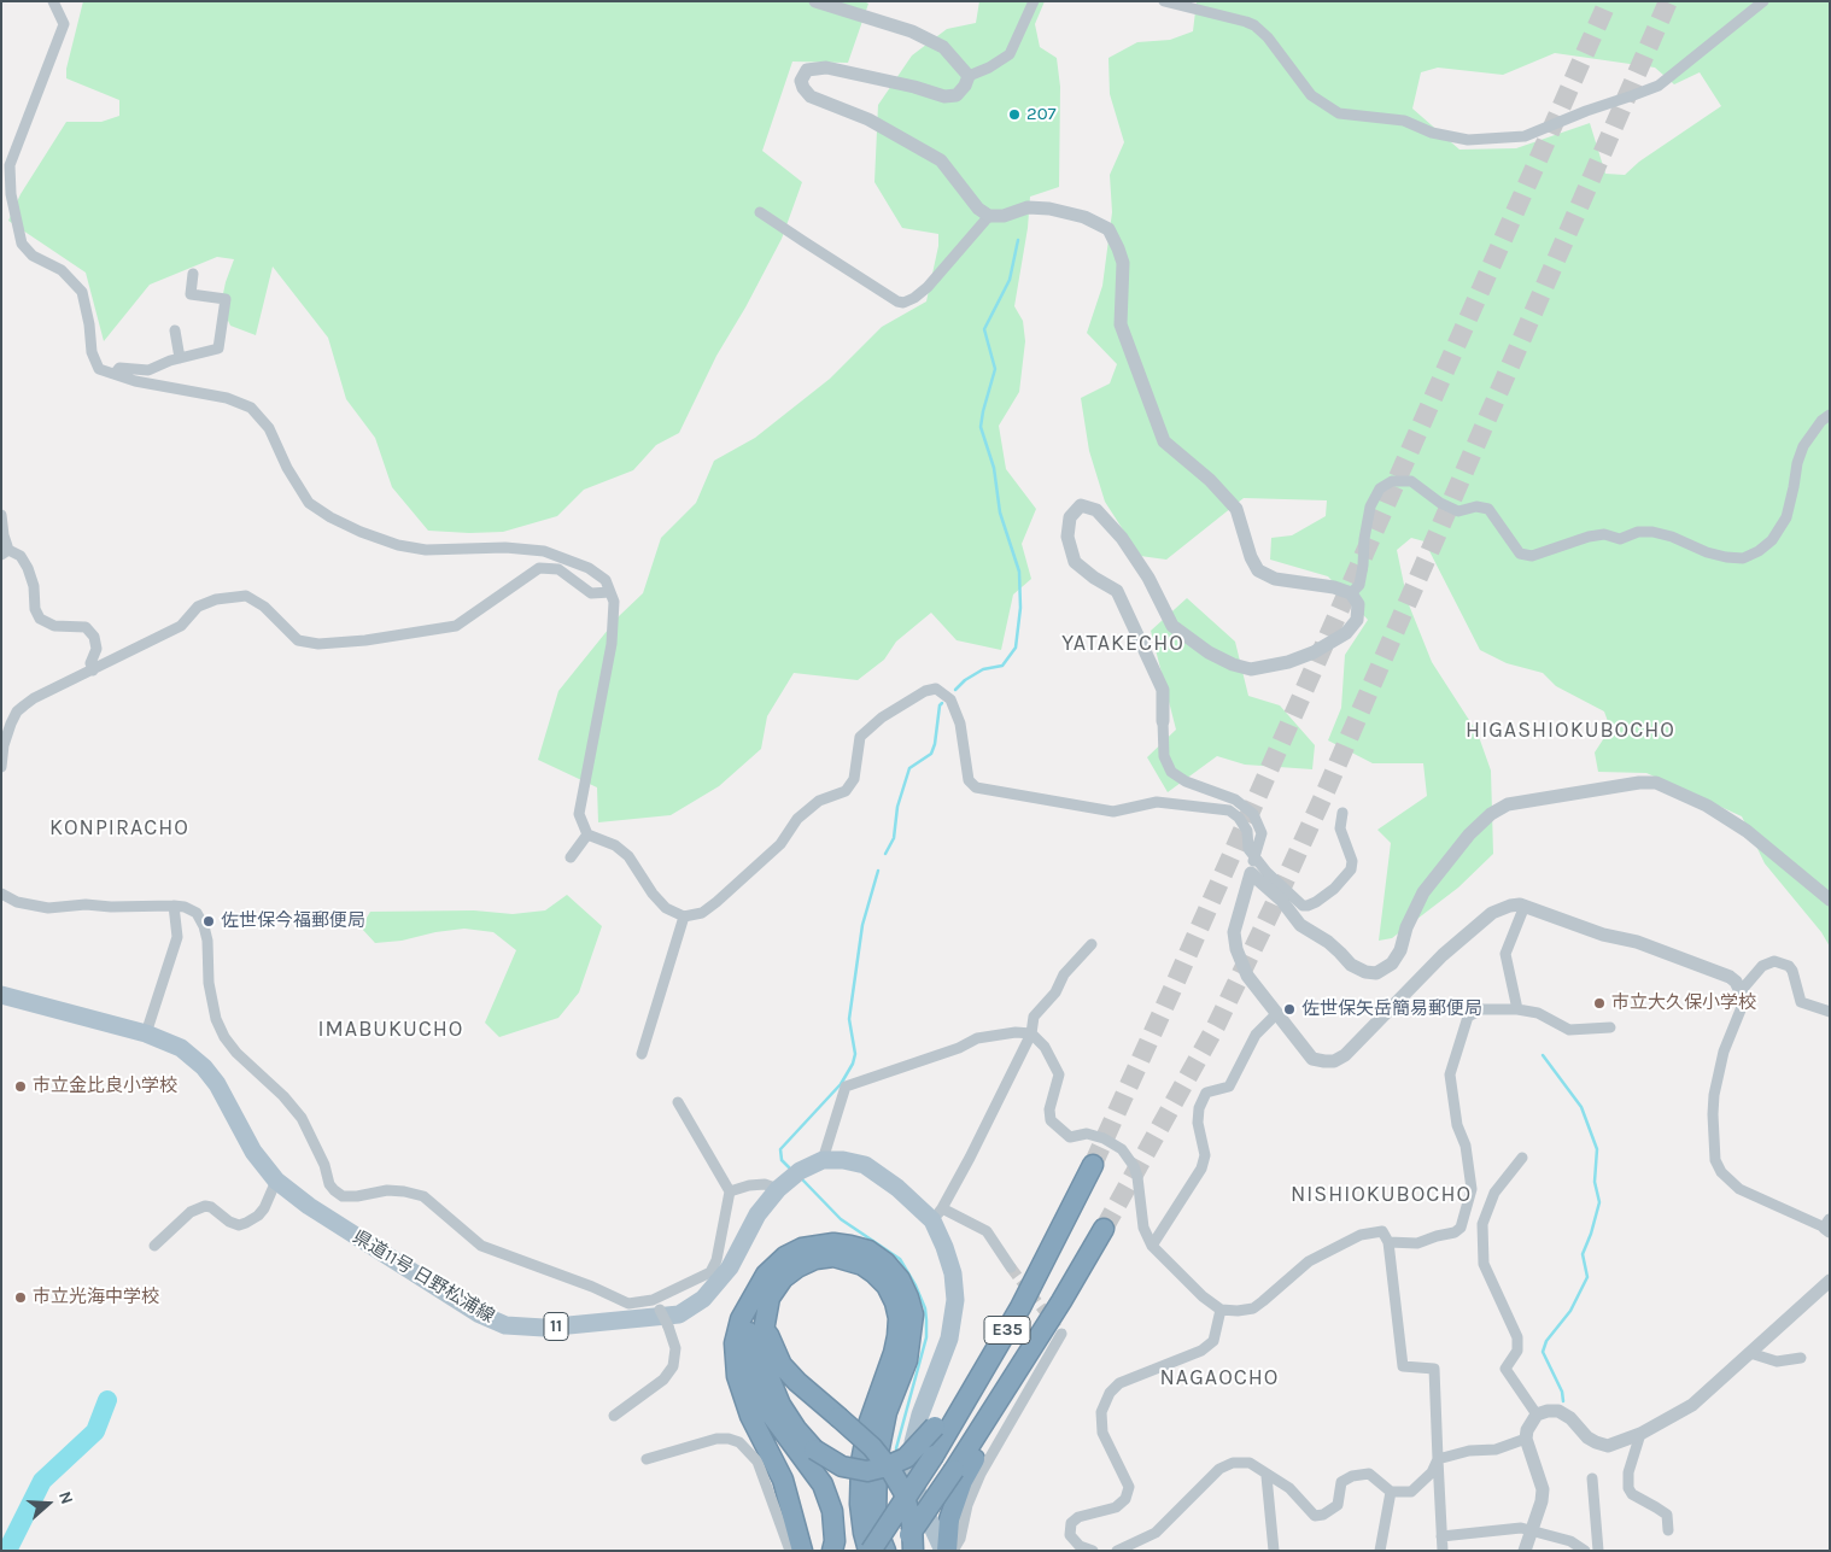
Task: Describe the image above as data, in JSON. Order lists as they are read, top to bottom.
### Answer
{
  "streets": {
    "highway": ["E35"],
    "main road": ["県道11号 日野松浦線", "11"]
  },
  "districts": [
    "YATAKECHO",
    "HIGASHIOKUBOCHO",
    "KONPIRACHO",
    "IMABUKUCHO",
    "NISHIOKUBOCHO",
    "NAGAOCHO"
  ],
  "places": [
    "207",
    "佐世保今福郵便局",
    "市立大久保小学校",
    "佐世保矢岳簡易郵便局",
    "市立金比良小学校",
    "市立光海中学校"
  ],
  "north": "right"
}
